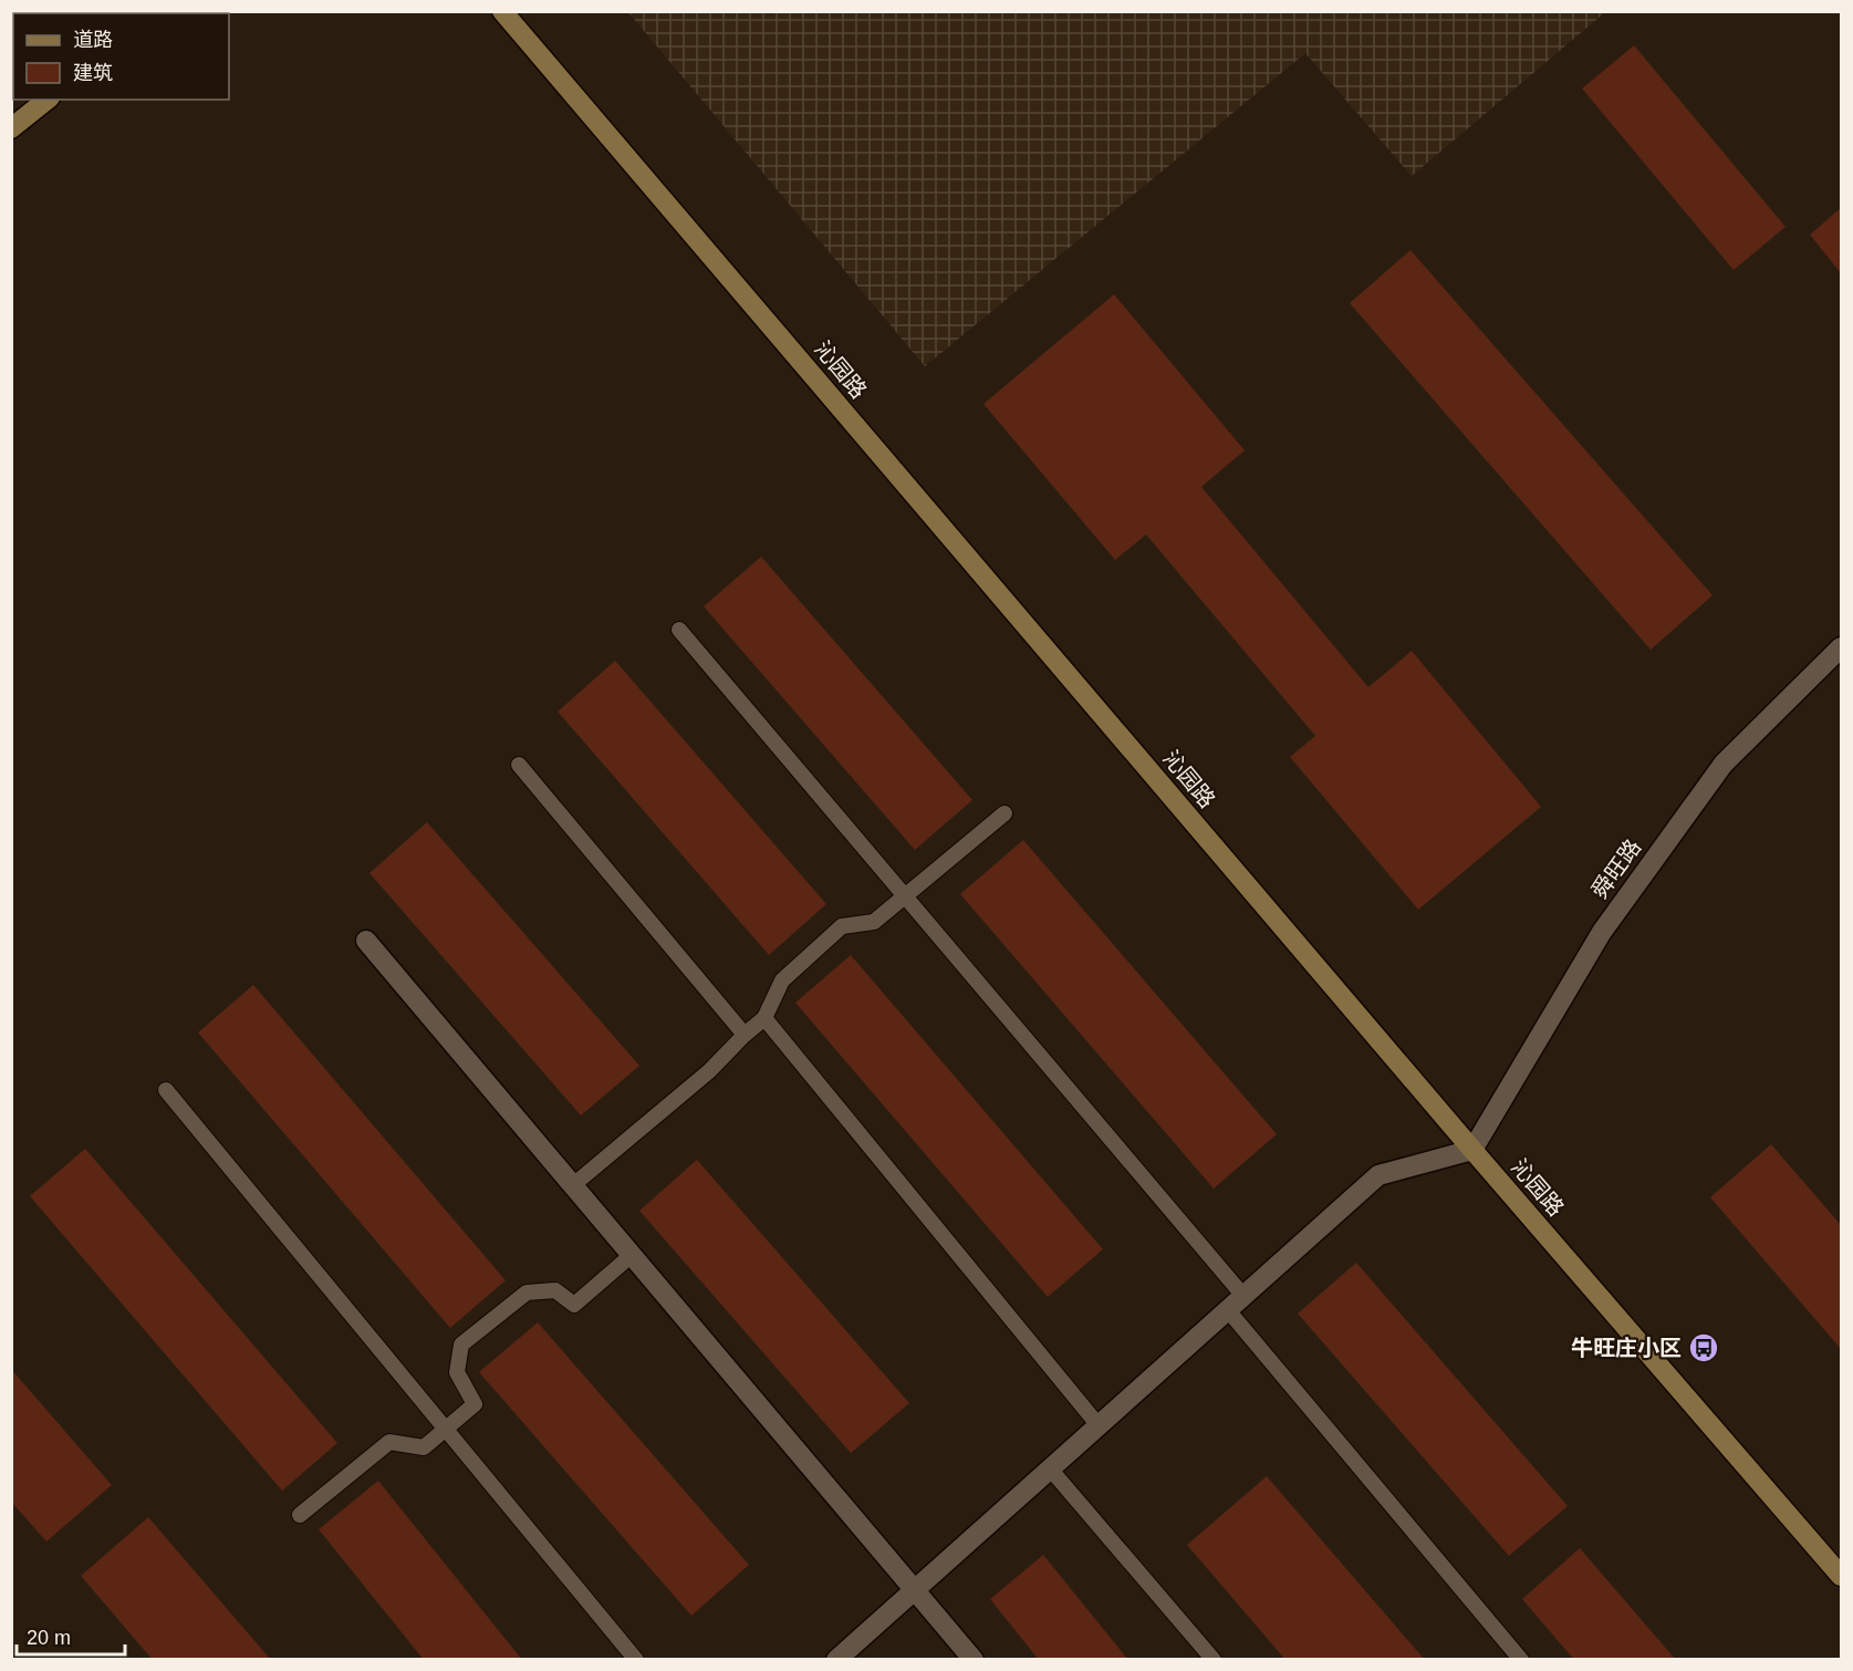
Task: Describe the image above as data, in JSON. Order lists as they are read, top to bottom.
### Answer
{
  "streets": {
    "street": ["沁园路", "舜旺路"]
  },
  "crossings": [
    ["沁园路", "舜旺路"]
  ],
  "places": {
    "bus stop": ["牛旺庄小区"]
  },
  "legend": ["道路", "建筑"],
  "scale_bar": "20 m"
}
